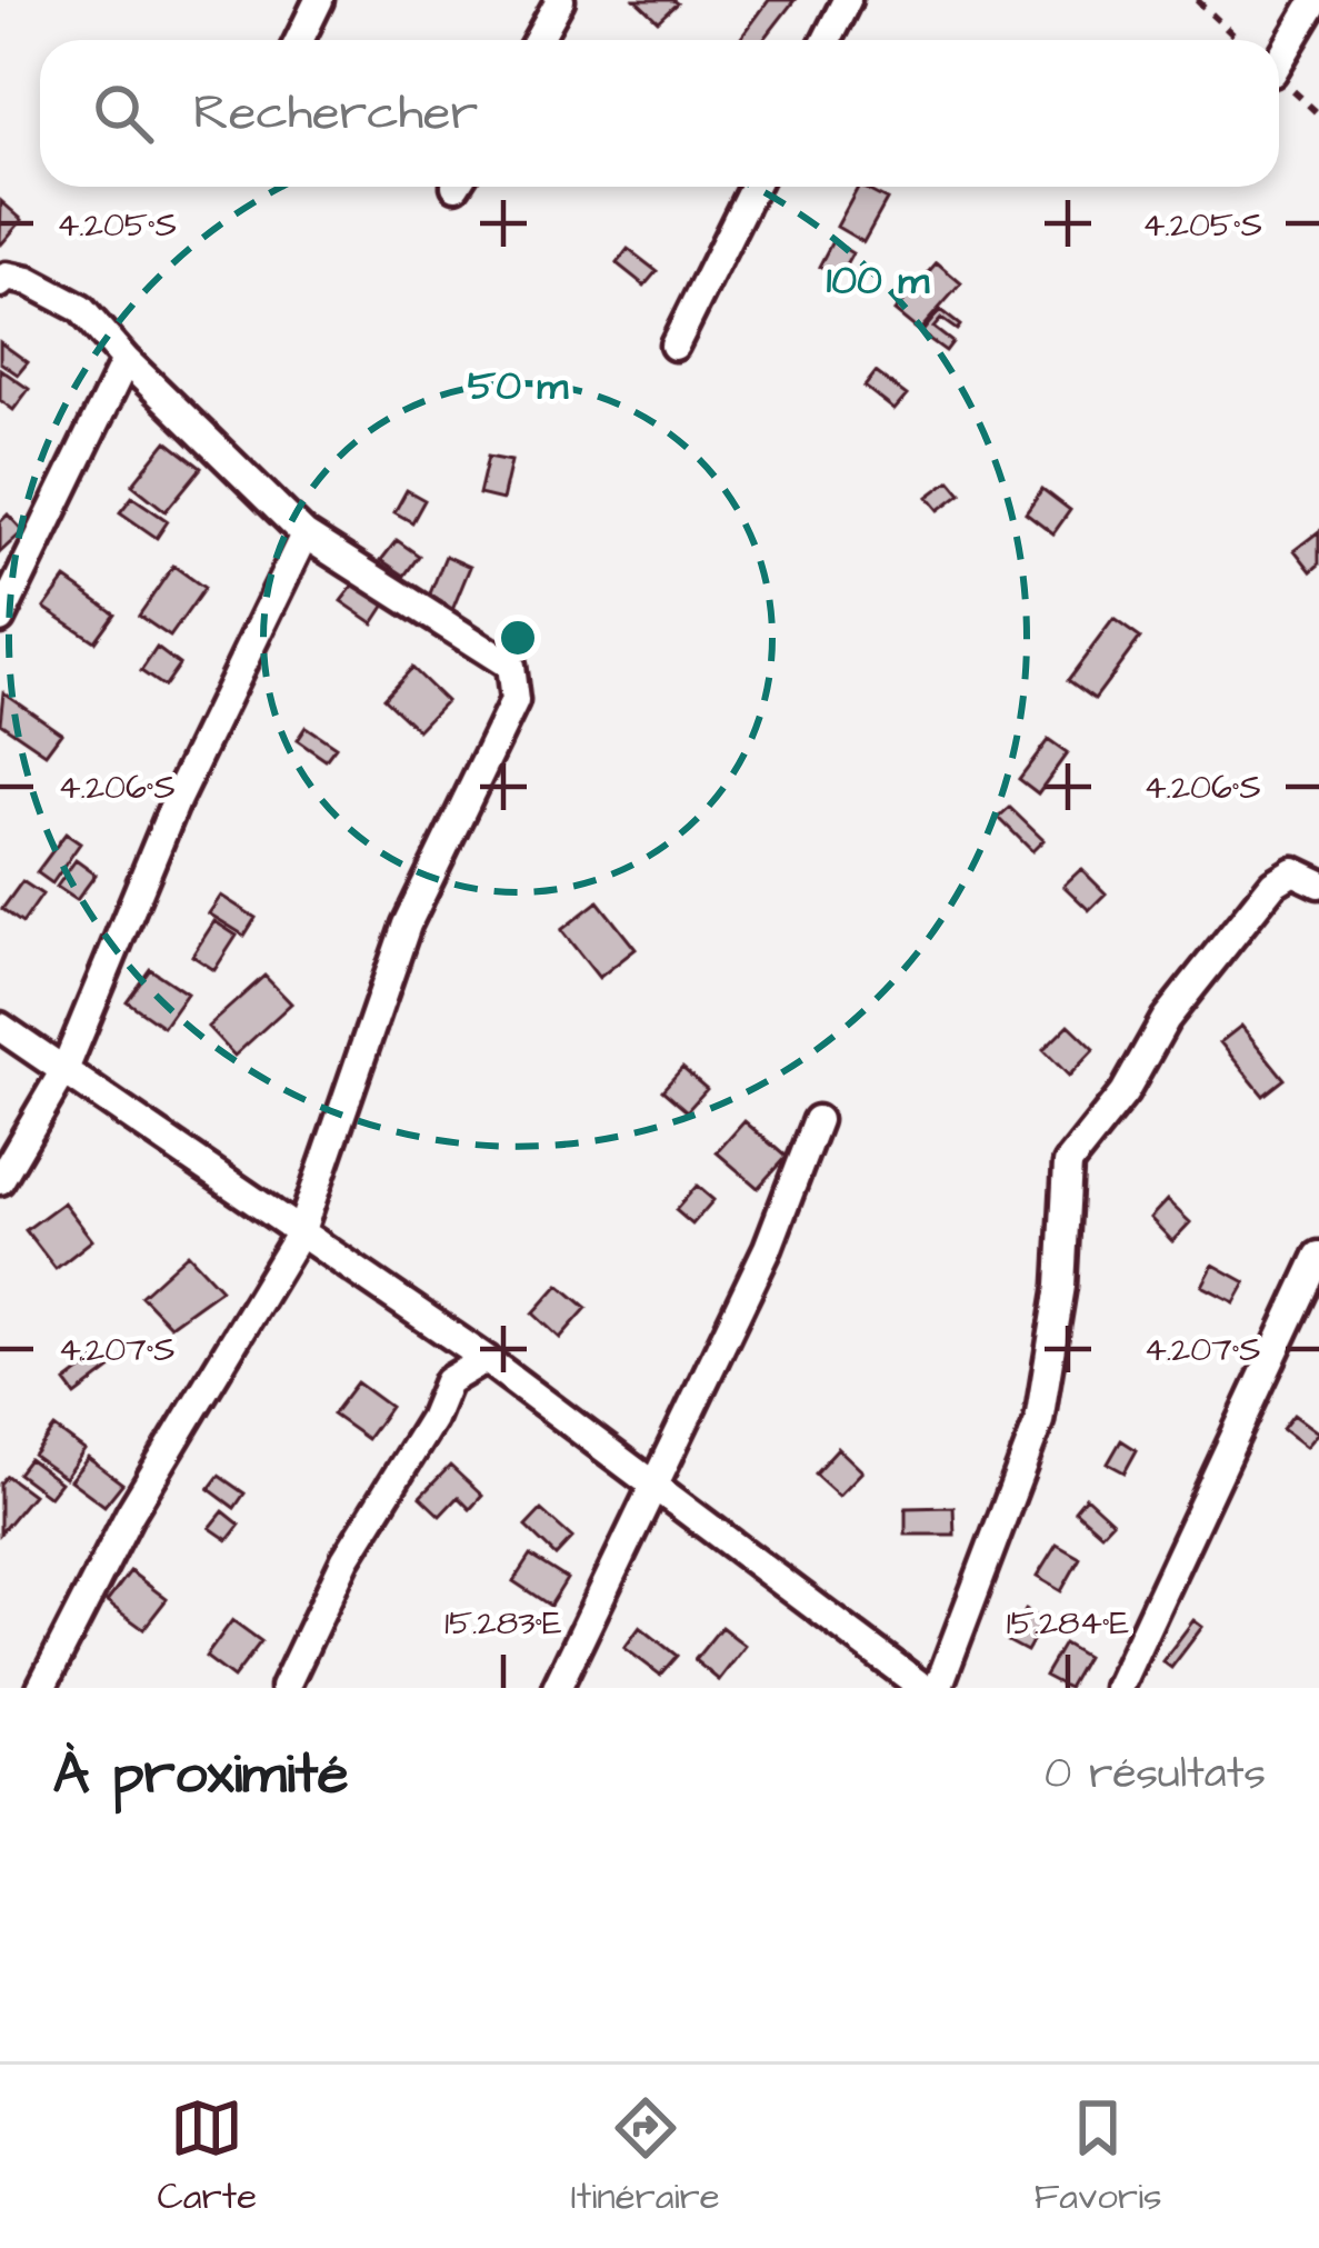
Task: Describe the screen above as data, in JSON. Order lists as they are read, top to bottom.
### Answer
{
  "page": {
    "search": "Rechercher",
    "heading": ["À proximité", "0 résultats"],
    "nav": ["Carte", "Itinéraire", "Favoris"]
  },
  "coordinates": [
    "4.205°S",
    "4.206°S",
    "4.207°S",
    "15.283°E",
    "15.284°E"
  ],
  "rings": ["100 m", "50 m"]
}
